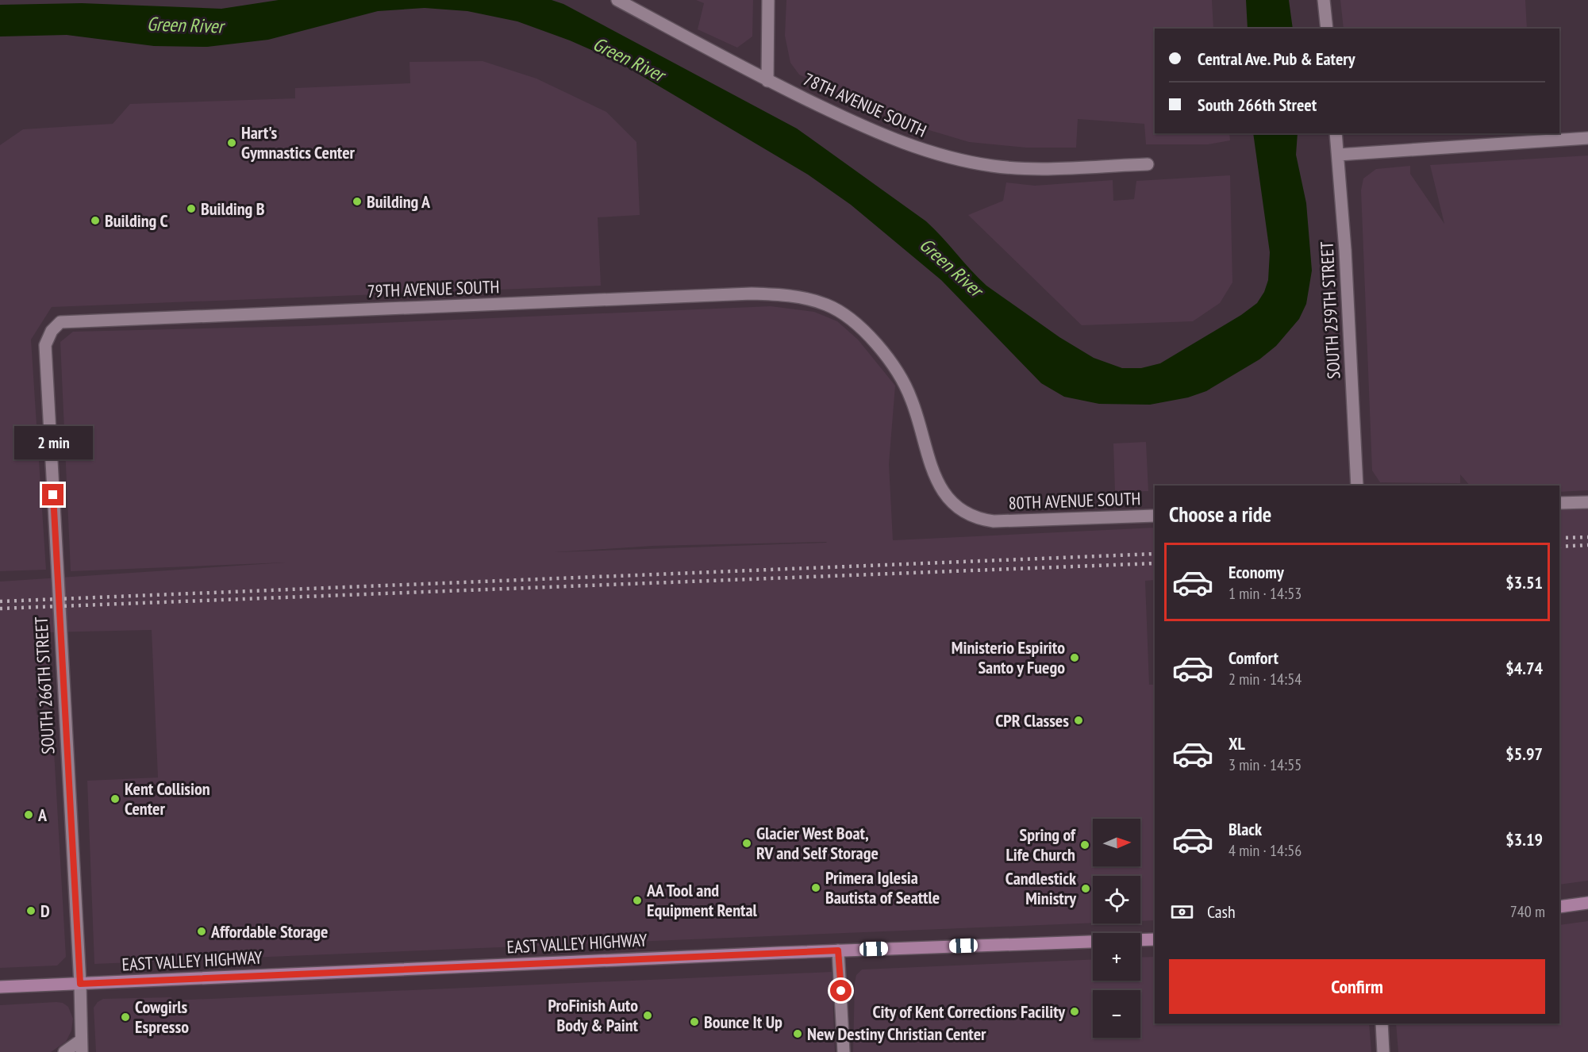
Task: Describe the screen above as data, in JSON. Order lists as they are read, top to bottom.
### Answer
{
  "streets": {
    "main road": ["EAST VALLEY HIGHWAY"],
    "street": [
      "78TH AVENUE SOUTH",
      "79TH AVENUE SOUTH",
      "SOUTH 259TH STREET",
      "80TH AVENUE SOUTH",
      "SOUTH 266TH STREET"
    ]
  },
  "crossings": [
    ["79TH AVENUE SOUTH", "80TH AVENUE SOUTH"],
    ["79TH AVENUE SOUTH", "SOUTH 266TH STREET"],
    ["SOUTH 266TH STREET", "EAST VALLEY HIGHWAY"]
  ],
  "water": ["Green River"],
  "places": [
    "Hart's Gymnastics Center",
    "Building A",
    "Building B",
    "Building C",
    "Ministerio Espirito Santo y Fuego",
    "CPR Classes",
    "Kent Collision Center",
    "A",
    "Glacier West Boat, RV and Self Storage",
    "Spring of Life Church",
    "Primera Iglesia Bautista of Seattle",
    "Candlestick Ministry",
    "AA Tool and Equipment Rental",
    "D",
    "Affordable Storage",
    "City of Kent Corrections Facility",
    "ProFinish Auto Body & Paint",
    "Cowgirls Espresso",
    "Bounce It Up",
    "New Destiny Christian Center"
  ],
  "north": "right",
  "page": {
    "banner": ["Central Ave. Pub & Eatery", "South 266th Street"],
    "bubble": "2 min",
    "heading": "Choose a ride",
    "list": [
      {
        "name": "Economy",
        "note": "1 min · 14:53",
        "value": "$3.51"
      },
      {
        "name": "Comfort",
        "note": "2 min · 14:54",
        "value": "$4.74"
      },
      {
        "name": "XL",
        "note": "3 min · 14:55",
        "value": "$5.97"
      },
      {
        "name": "Black",
        "note": "4 min · 14:56",
        "value": "$3.19"
      }
    ],
    "map_buttons": ["+", "−"],
    "pay": ["Cash", "740 m"],
    "buttons": "Confirm"
  }
}
